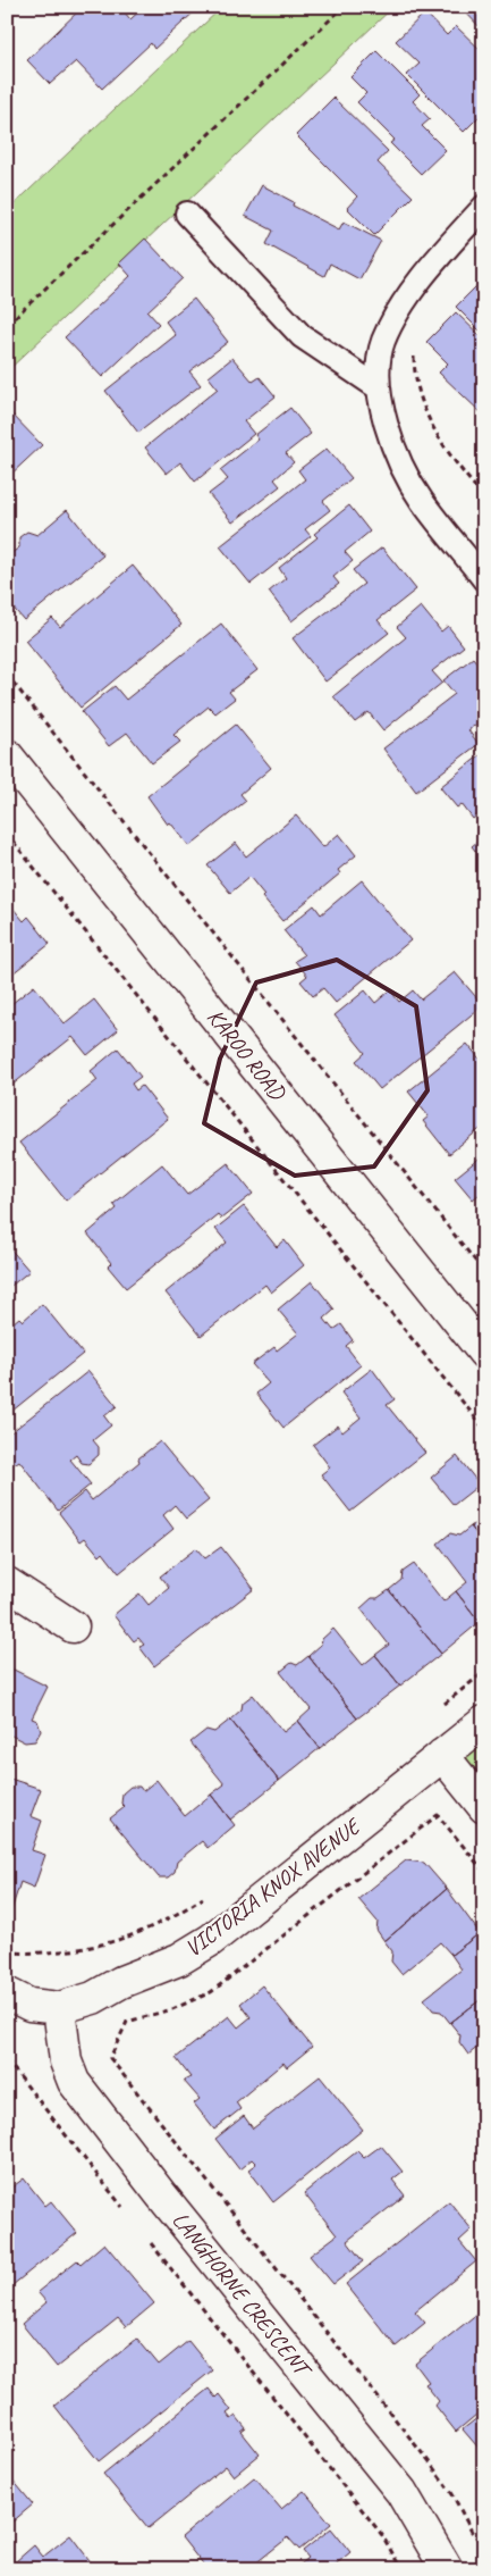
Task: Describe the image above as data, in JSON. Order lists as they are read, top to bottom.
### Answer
{
  "streets": {
    "street": ["KAROO ROAD", "VICTORIA KNOX AVENUE", "LANGHORNE CRESCENT"]
  },
  "crossings": [
    ["VICTORIA KNOX AVENUE", "LANGHORNE CRESCENT"]
  ]
}
